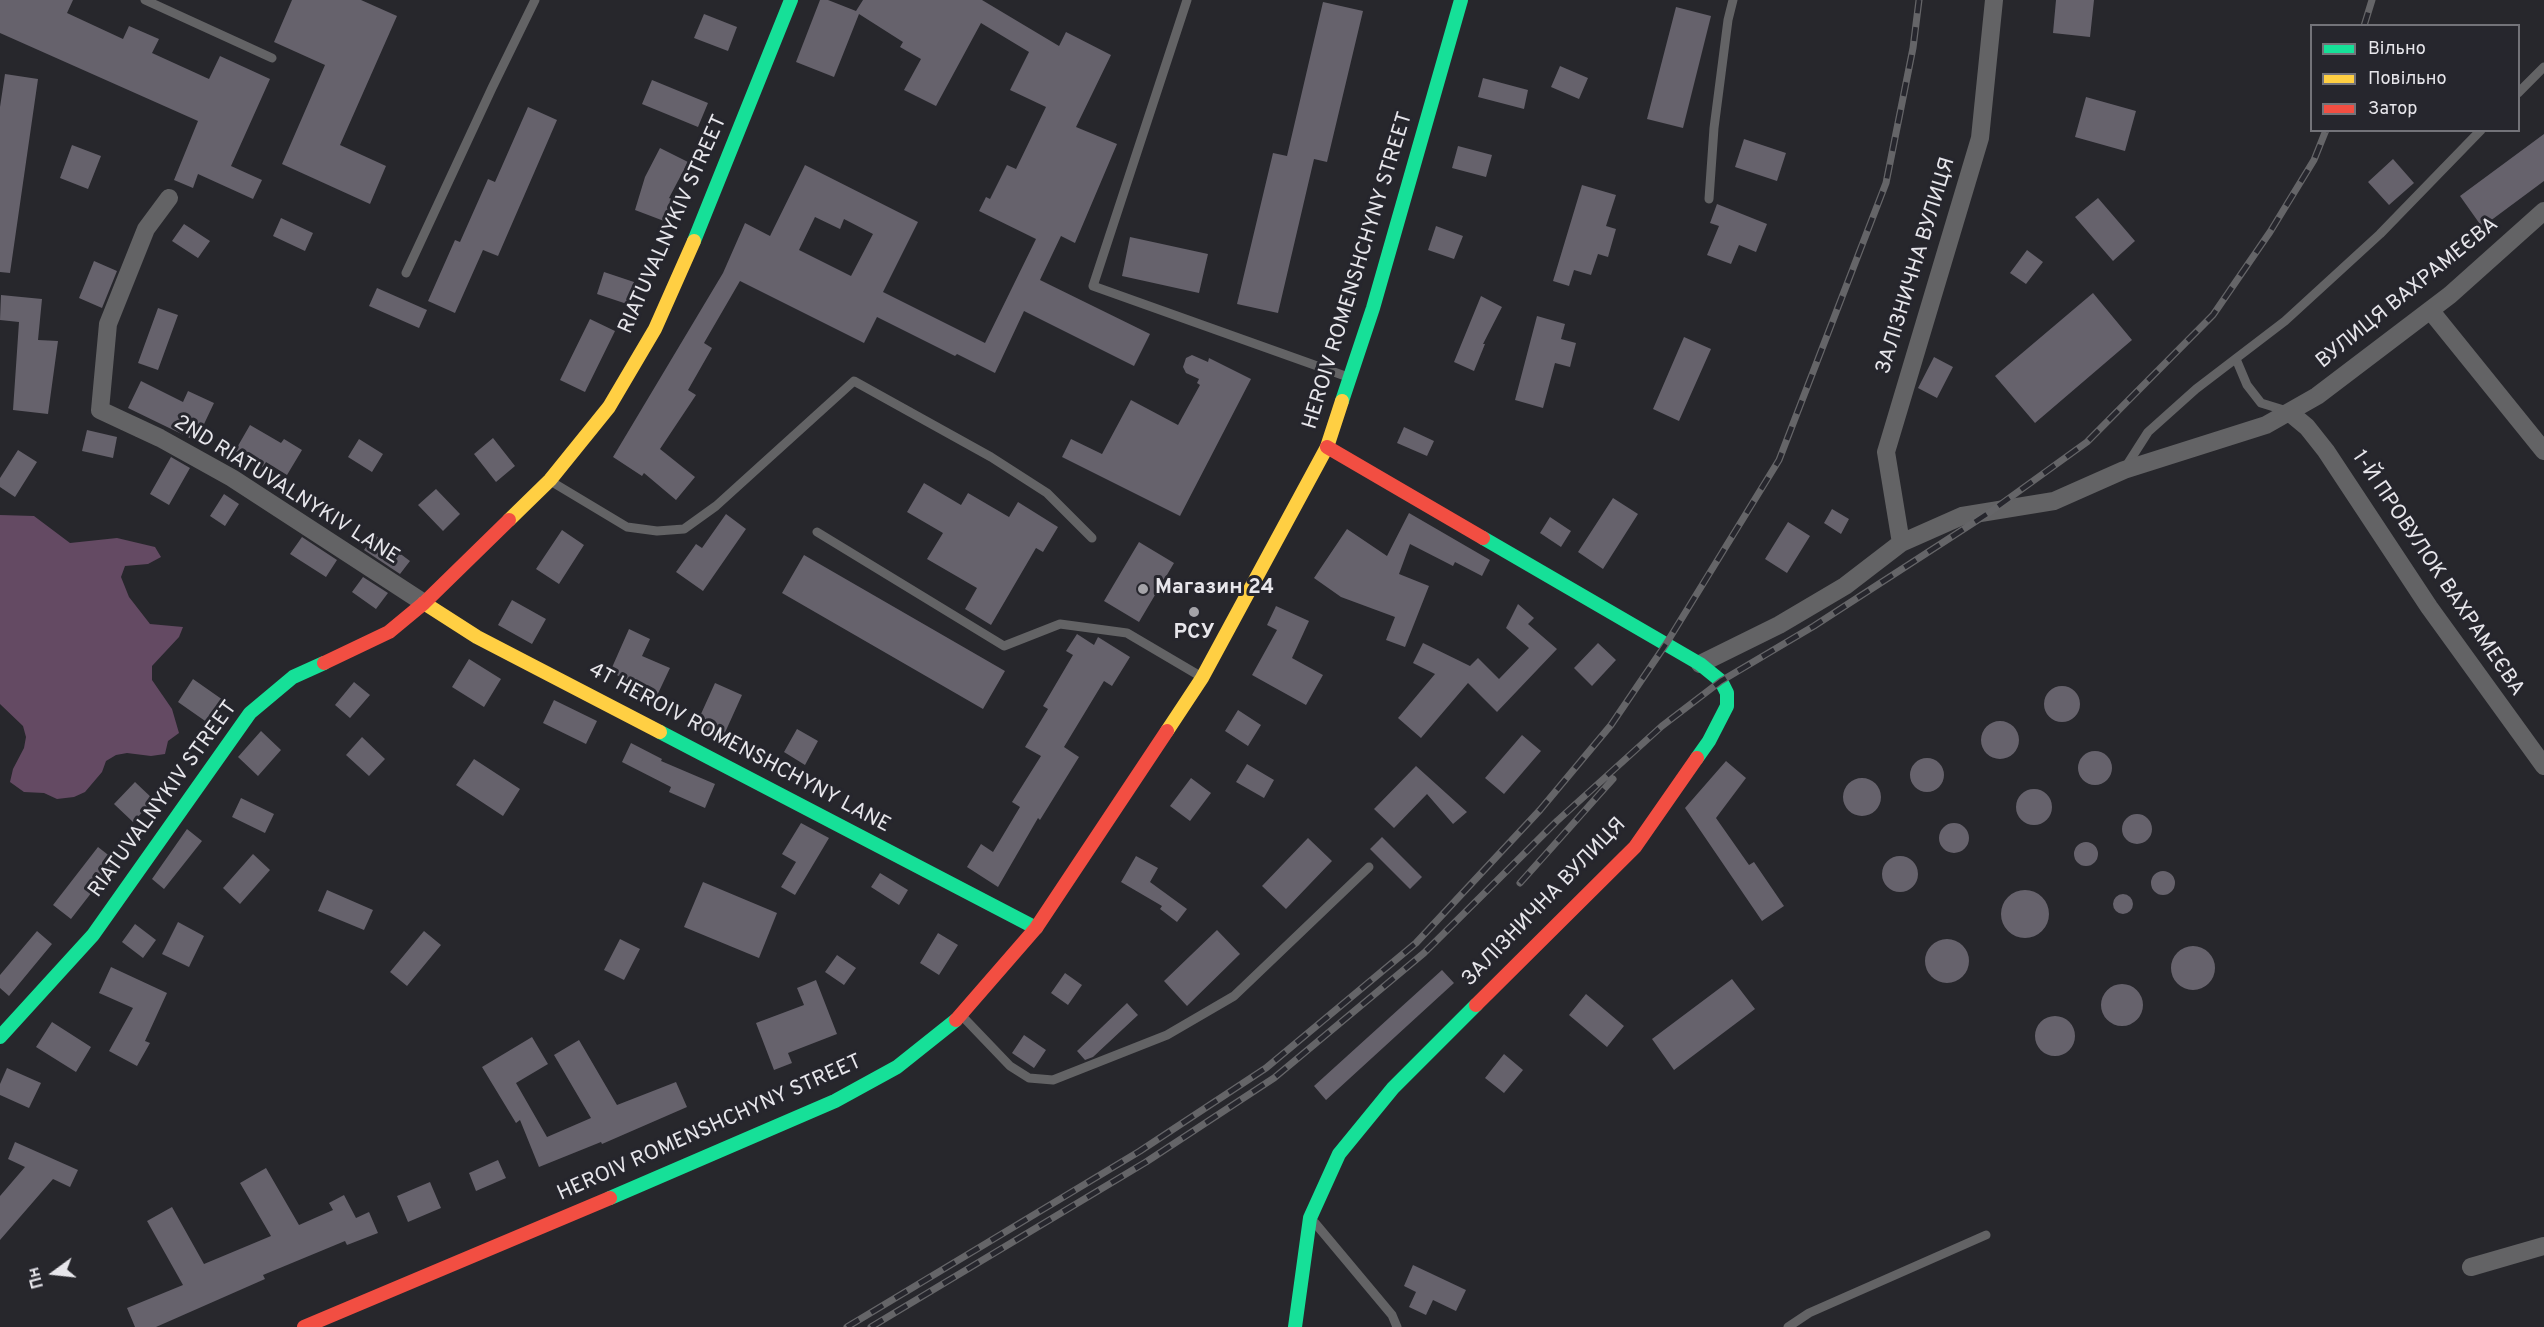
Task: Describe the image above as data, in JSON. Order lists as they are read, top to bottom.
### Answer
{
  "streets": {
    "street": [
      "RIATUVALNYKIV STREET",
      "ЗАЛІЗНИЧНА ВУЛИЦЯ",
      "HEROIV ROMENSHCHYNY STREET",
      "ВУЛИЦЯ ВАХРАМЕЄВА",
      "2ND RIATUVALNYKIV LANE",
      "1-Й ПРОВУЛОК ВАХРАМЕЄВА",
      "4T HEROIV ROMENSHCHYNY LANE"
    ]
  },
  "crossings": [
    ["RIATUVALNYKIV STREET", "2ND RIATUVALNYKIV LANE"],
    ["RIATUVALNYKIV STREET", "4T HEROIV ROMENSHCHYNY LANE"],
    ["ЗАЛІЗНИЧНА ВУЛИЦЯ", "HEROIV ROMENSHCHYNY STREET"],
    ["ЗАЛІЗНИЧНА ВУЛИЦЯ", "ВУЛИЦЯ ВАХРАМЕЄВА"],
    ["HEROIV ROMENSHCHYNY STREET", "4T HEROIV ROMENSHCHYNY LANE"],
    ["ВУЛИЦЯ ВАХРАМЕЄВА", "1-Й ПРОВУЛОК ВАХРАМЕЄВА"],
    ["2ND RIATUVALNYKIV LANE", "4T HEROIV ROMENSHCHYNY LANE"]
  ],
  "places": ["Магазин 24", "РСУ"],
  "legend": ["Вільно", "Повільно", "Затор"],
  "north": "left"
}
